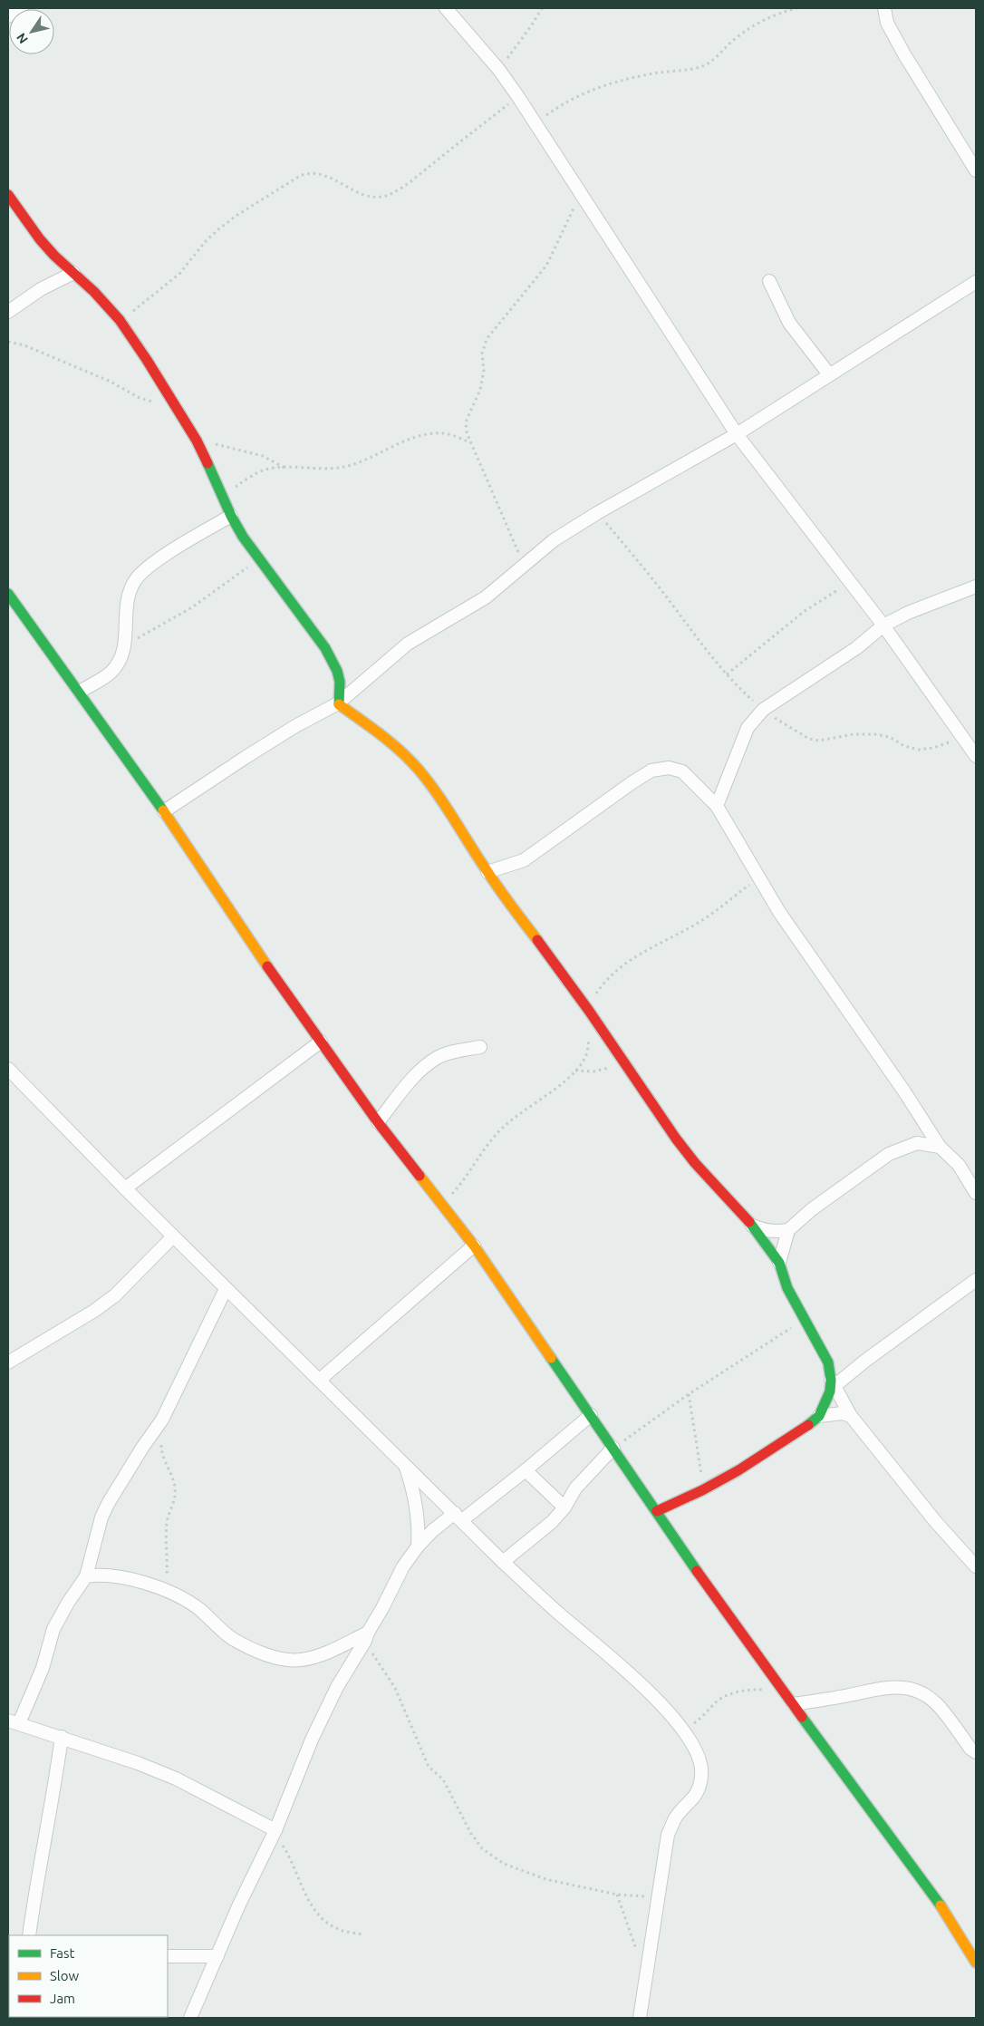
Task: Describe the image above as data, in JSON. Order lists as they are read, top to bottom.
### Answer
{
  "legend": ["Fast", "Slow", "Jam"],
  "north": "bottom left"
}
